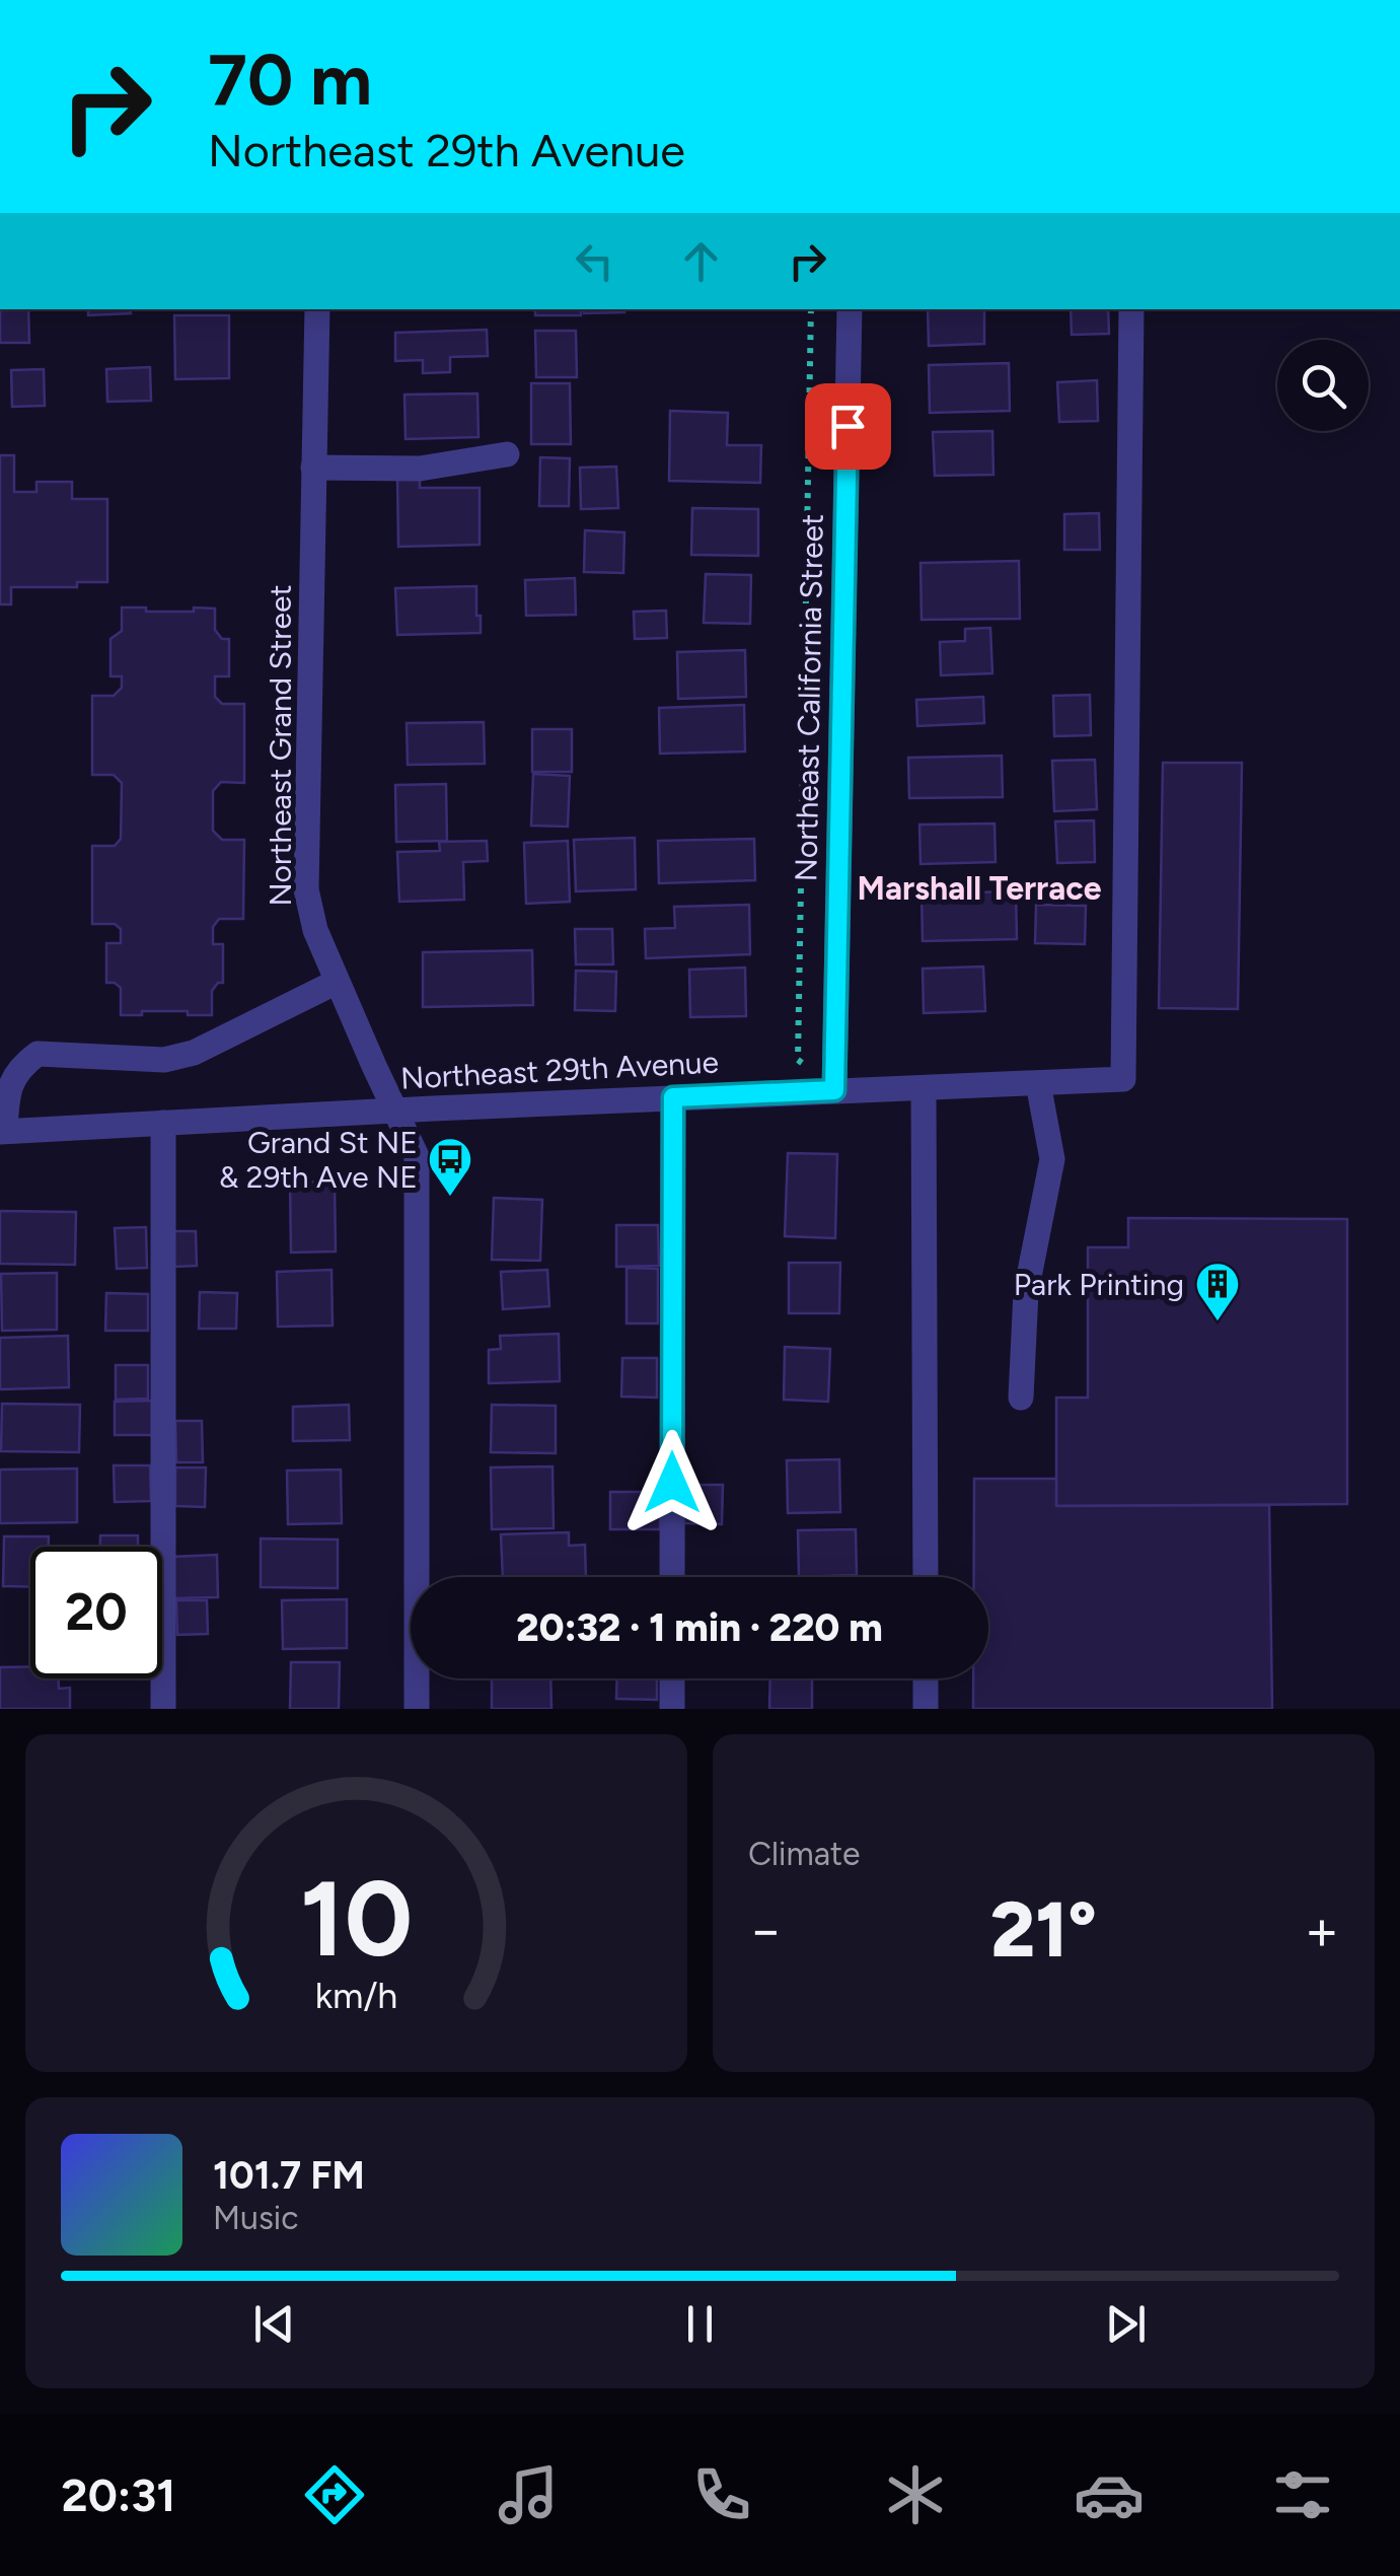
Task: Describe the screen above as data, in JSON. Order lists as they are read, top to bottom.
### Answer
{
  "streets": {
    "street": ["Northeast California Street", "Northeast Grand Street", "Northeast 29th Avenue"]
  },
  "crossings": [
    ["Northeast California Street", "Northeast 29th Avenue"],
    ["Northeast Grand Street", "Northeast 29th Avenue"]
  ],
  "districts": ["Marshall Terrace"],
  "places": {
    "bus stop": ["Grand St NE & 29th Ave NE"],
    "building": ["Park Printing"]
  },
  "page": {
    "turn": ["70 m", "Northeast 29th Avenue"],
    "limit": "20",
    "trip": "20:32 · 1 min · 220 m",
    "tile": "Climate",
    "heat": ["−", "21°", "+"],
    "song": ["101.7 FM", "Music"],
    "tabs": "20:31",
    "gauge": ["10", "km/h"]
  }
}
